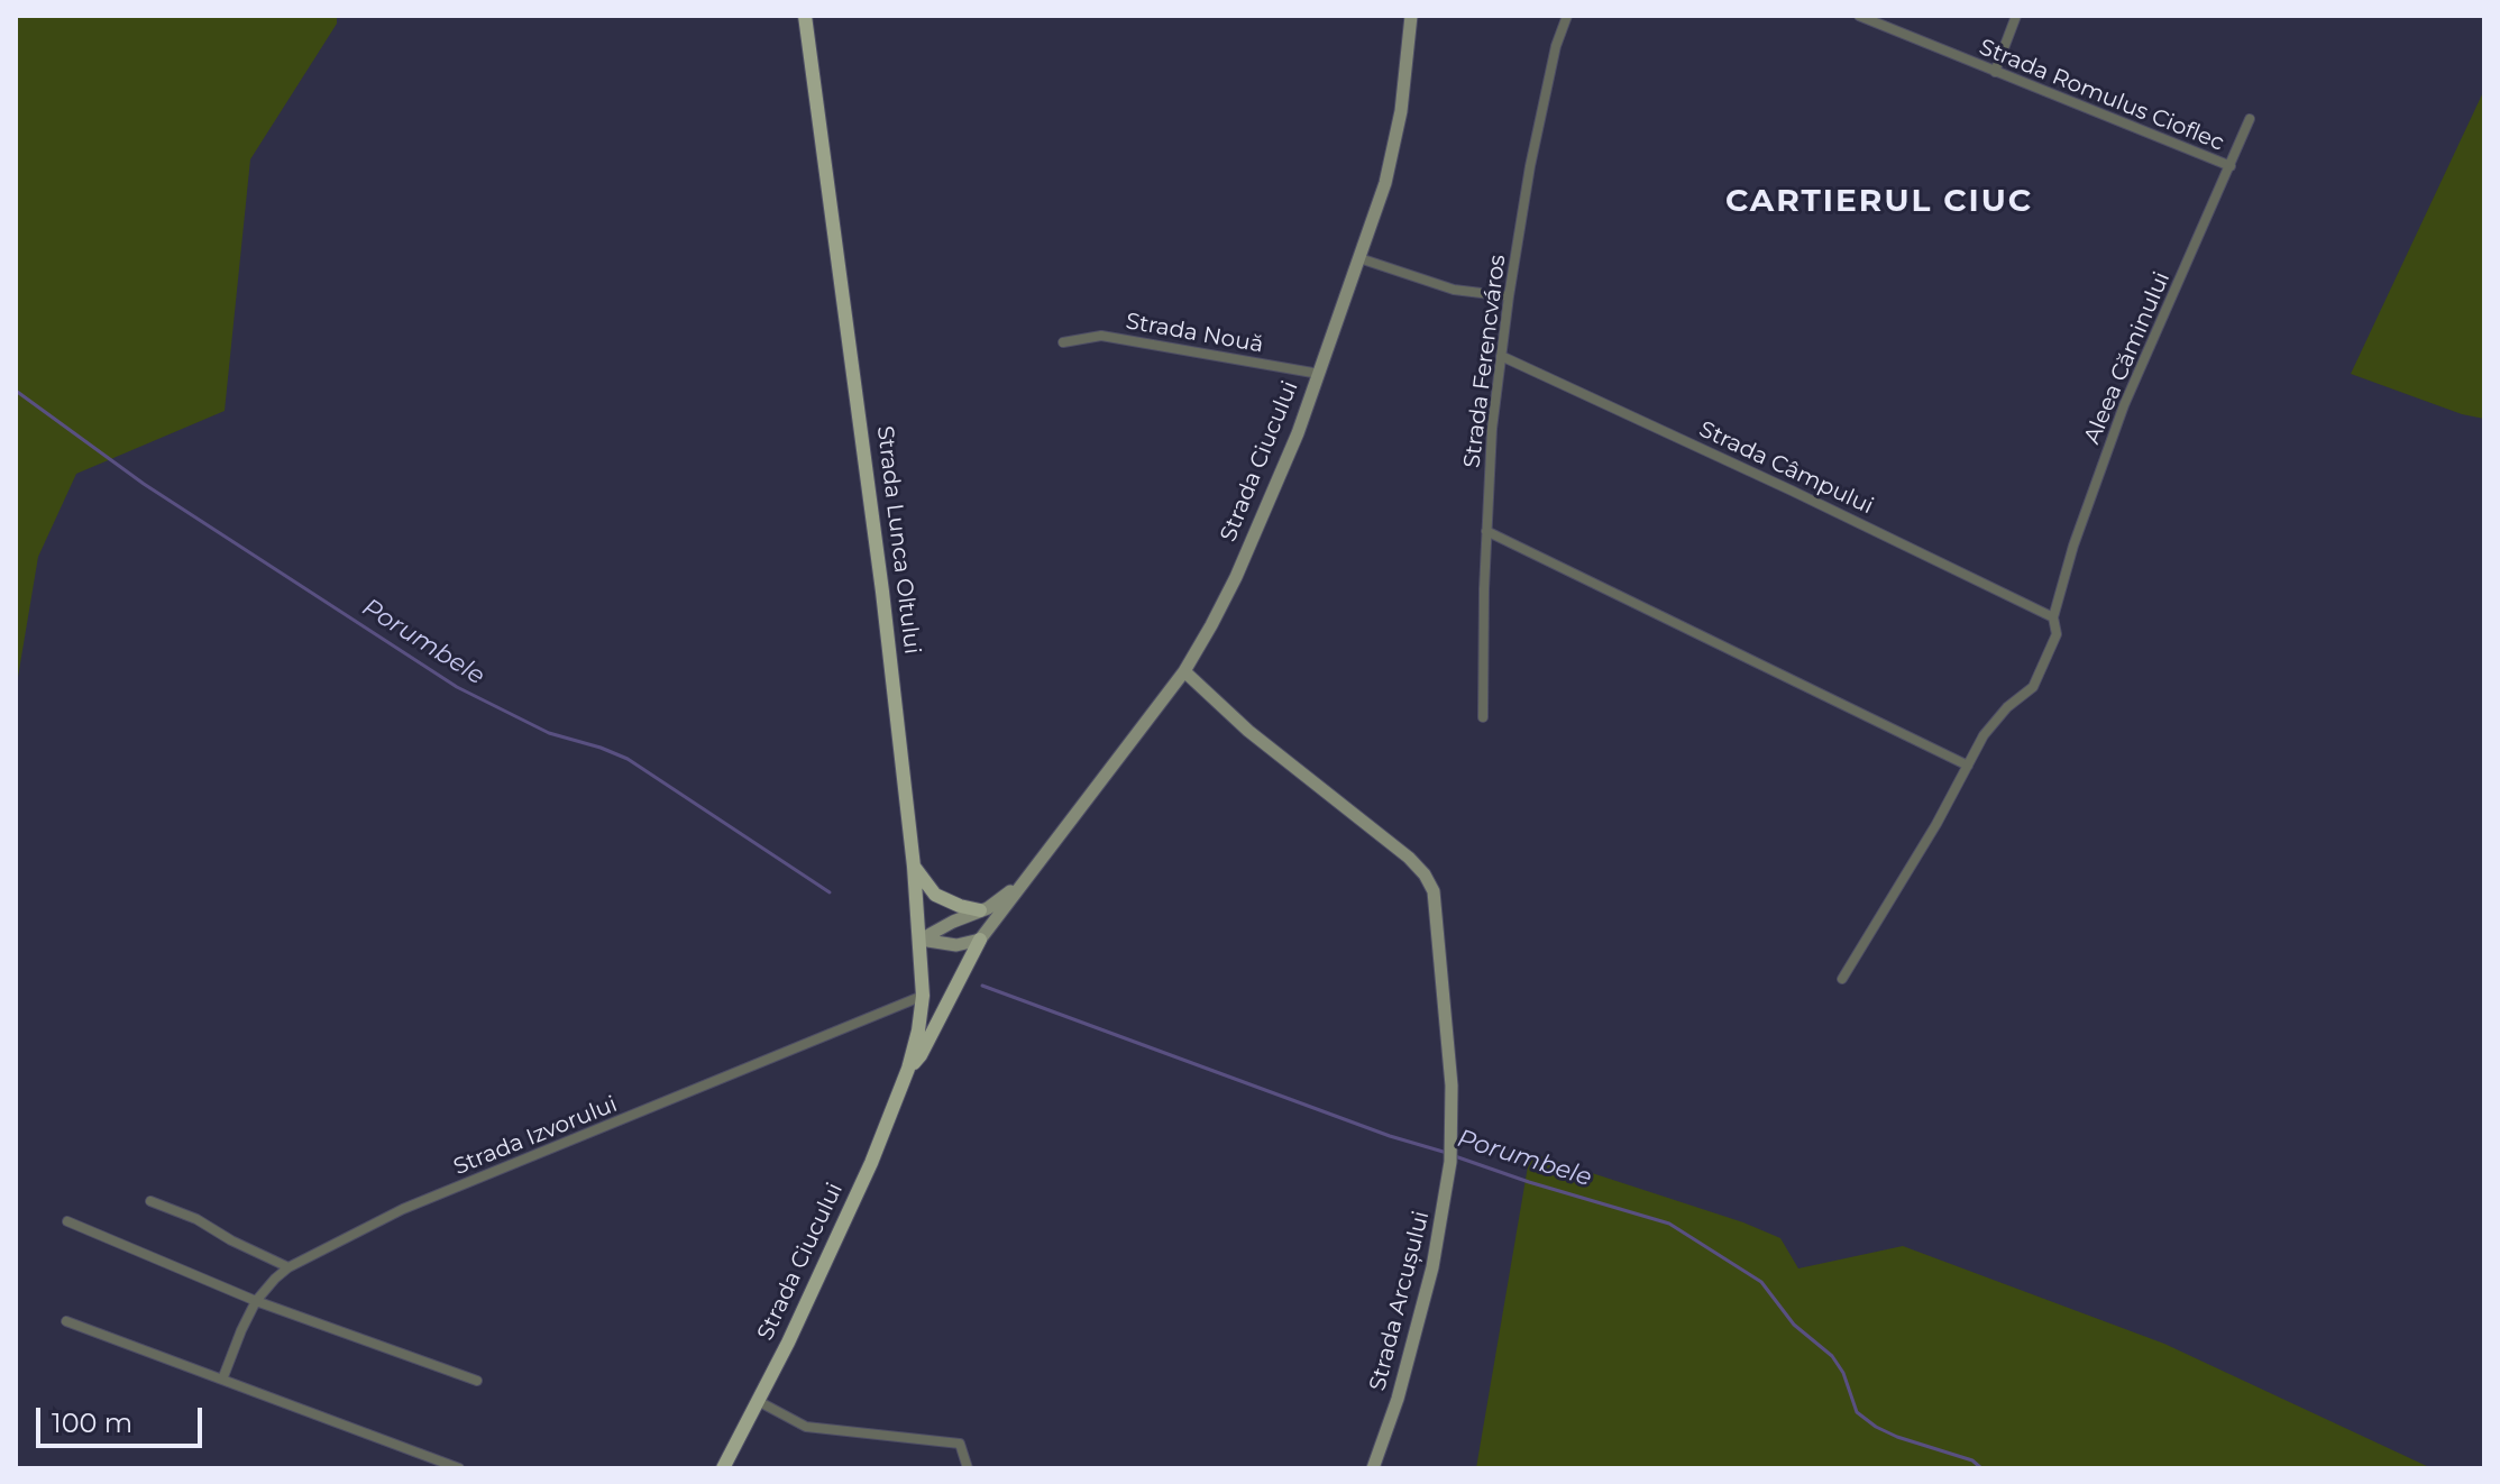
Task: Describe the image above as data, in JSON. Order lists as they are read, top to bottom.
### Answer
{
  "streets": {
    "main road": ["Strada Ciucului", "Strada Lunca Oltului", "Strada Arcușului"],
    "street": [
      "Strada Romulus Cioflec",
      "Strada Nouă",
      "Aleea Căminului",
      "Strada Ferencváros",
      "Strada Câmpului",
      "Strada Izvorului"
    ]
  },
  "crossings": [
    ["Strada Romulus Cioflec", "Aleea Căminului"],
    ["Strada Nouă", "Strada Ciucului"],
    ["Aleea Căminului", "Strada Câmpului"],
    ["Strada Ferencváros", "Strada Câmpului"],
    ["Strada Ciucului", "Strada Lunca Oltului"],
    ["Strada Ciucului", "Strada Arcușului"],
    ["Strada Lunca Oltului", "Strada Izvorului"]
  ],
  "districts": ["CARTIERUL CIUC"],
  "water": ["Porumbele"],
  "scale_bar": "100 m"
}
